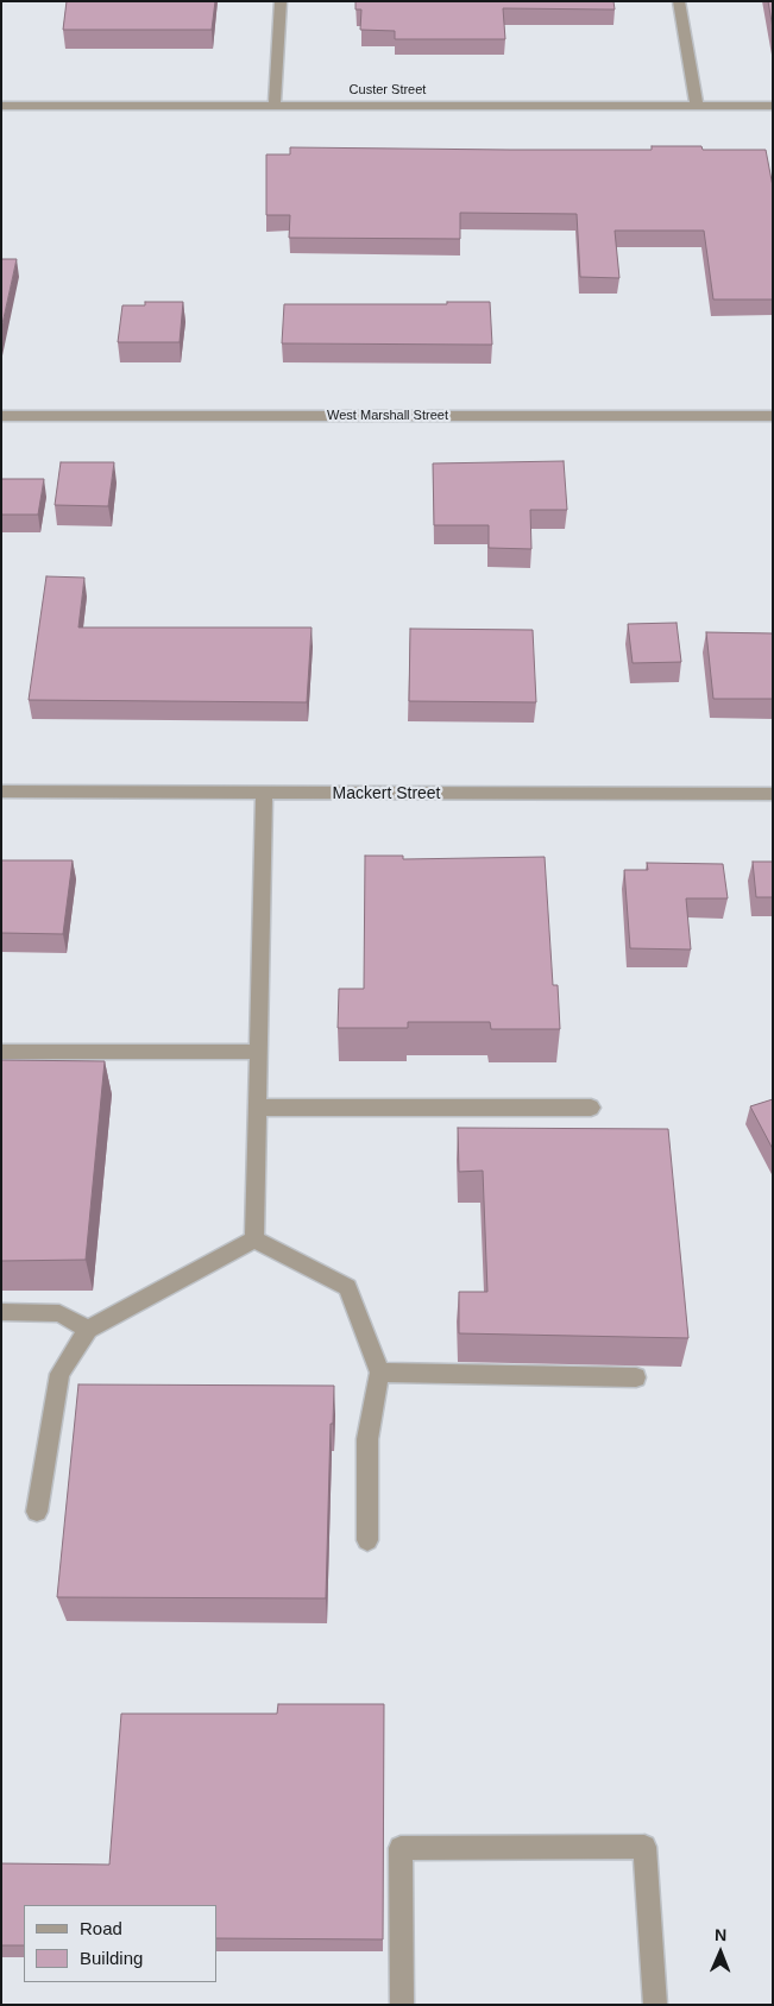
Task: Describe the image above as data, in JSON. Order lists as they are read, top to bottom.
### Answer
{
  "streets": {
    "street": ["Custer Street", "West Marshall Street", "Mackert Street"]
  },
  "legend": ["Road", "Building"],
  "north": "top"
}
